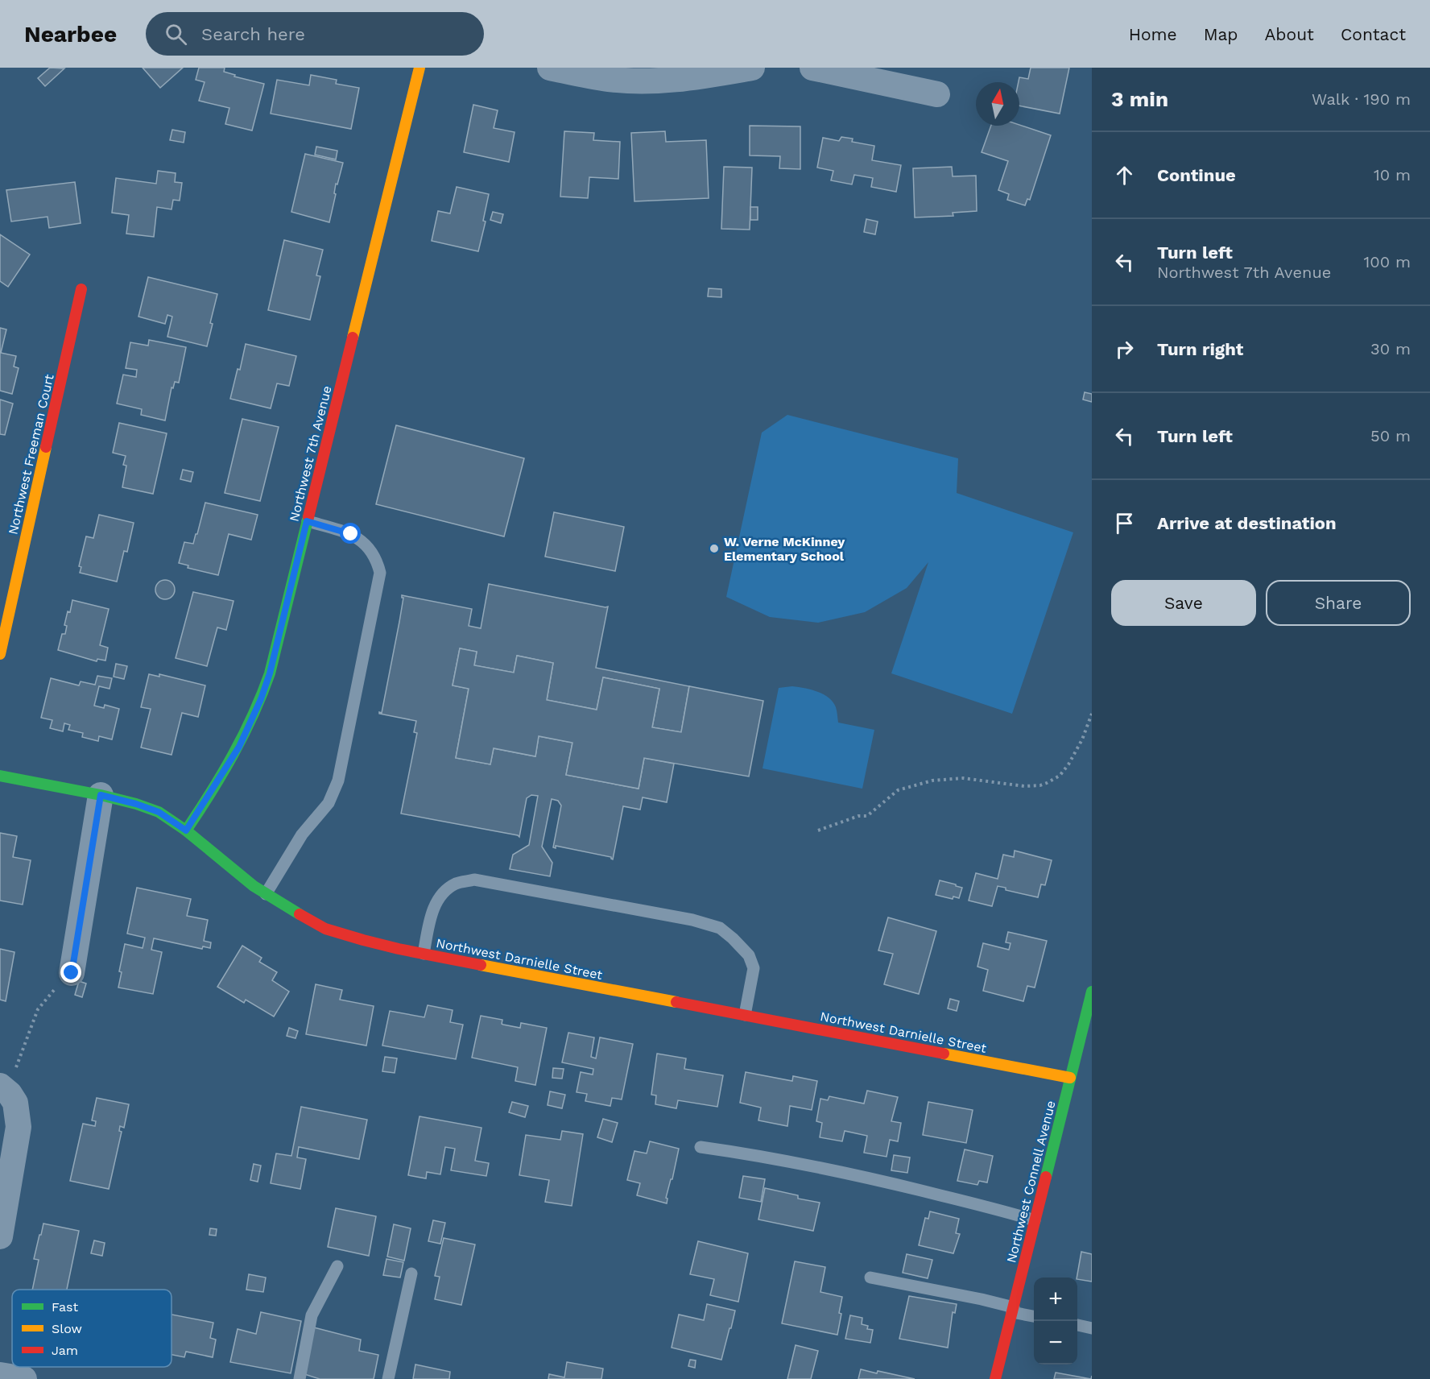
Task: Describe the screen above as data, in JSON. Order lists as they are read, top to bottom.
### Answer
{
  "streets": {
    "street": [
      "Northwest 7th Avenue",
      "Northwest Freeman Court",
      "Northwest Darnielle Street",
      "Northwest Connell Avenue"
    ]
  },
  "crossings": [
    ["Northwest 7th Avenue", "Northwest Darnielle Street"],
    ["Northwest Darnielle Street", "Northwest Connell Avenue"]
  ],
  "places": ["W. Verne McKinney Elementary School"],
  "legend": ["Fast", "Slow", "Jam"],
  "north": "top",
  "page": {
    "header": "Nearbee",
    "search": "Search here",
    "nav": [
      "Home",
      "Map",
      "About",
      "Contact"
    ],
    "heading": ["3 min", "Walk · 190 m"],
    "list": [
      ["Continue", "10 m"],
      ["Turn left", "Northwest 7th Avenue", "100 m"],
      ["Turn right", "30 m"],
      ["Turn left", "50 m"],
      "Arrive at destination"
    ],
    "buttons": ["Save", "Share"],
    "map_buttons": ["+", "−"]
  }
}
